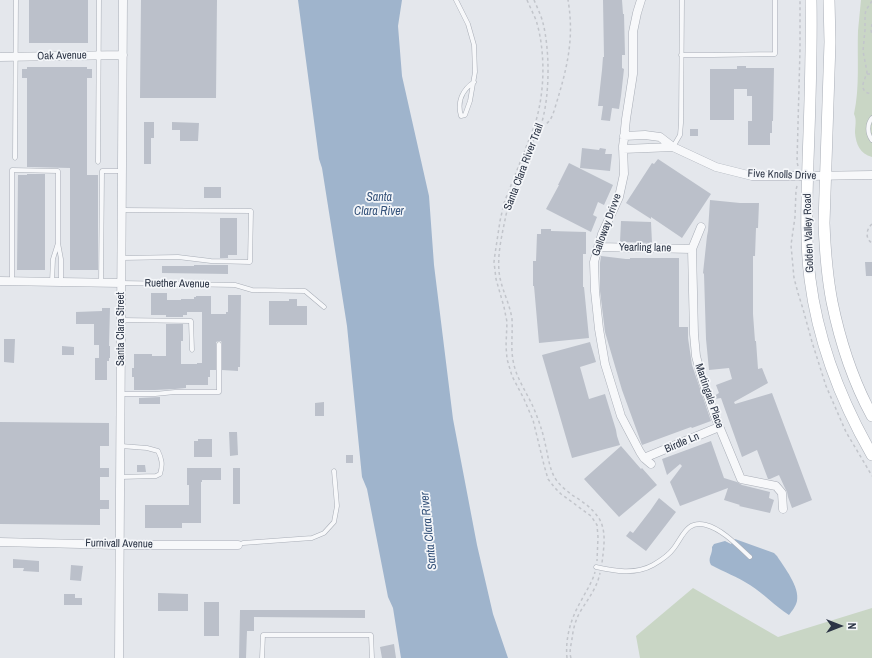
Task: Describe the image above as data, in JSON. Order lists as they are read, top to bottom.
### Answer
{
  "streets": {
    "main road": ["Golden Valley Road"],
    "street": [
      "Oak Avenue",
      "Five Knolls Drive",
      "Galloway Drivve",
      "Yearling lane",
      "Ruether Avenue",
      "Santa Clara Street",
      "Martingale Place",
      "Birdle Ln",
      "Furnivall Avenue"
    ],
    "path": ["Santa Clara River Trail"]
  },
  "crossings": [
    ["Oak Avenue", "Santa Clara Street"],
    ["Five Knolls Drive", "Galloway Drivve"],
    ["Five Knolls Drive", "Golden Valley Road"],
    ["Galloway Drivve", "Yearling lane"],
    ["Galloway Drivve", "Birdle Ln"],
    ["Yearling lane", "Martingale Place"],
    ["Ruether Avenue", "Santa Clara Street"],
    ["Santa Clara Street", "Furnivall Avenue"],
    ["Martingale Place", "Birdle Ln"]
  ],
  "water": ["Santa Clara River"],
  "north": "right"
}
